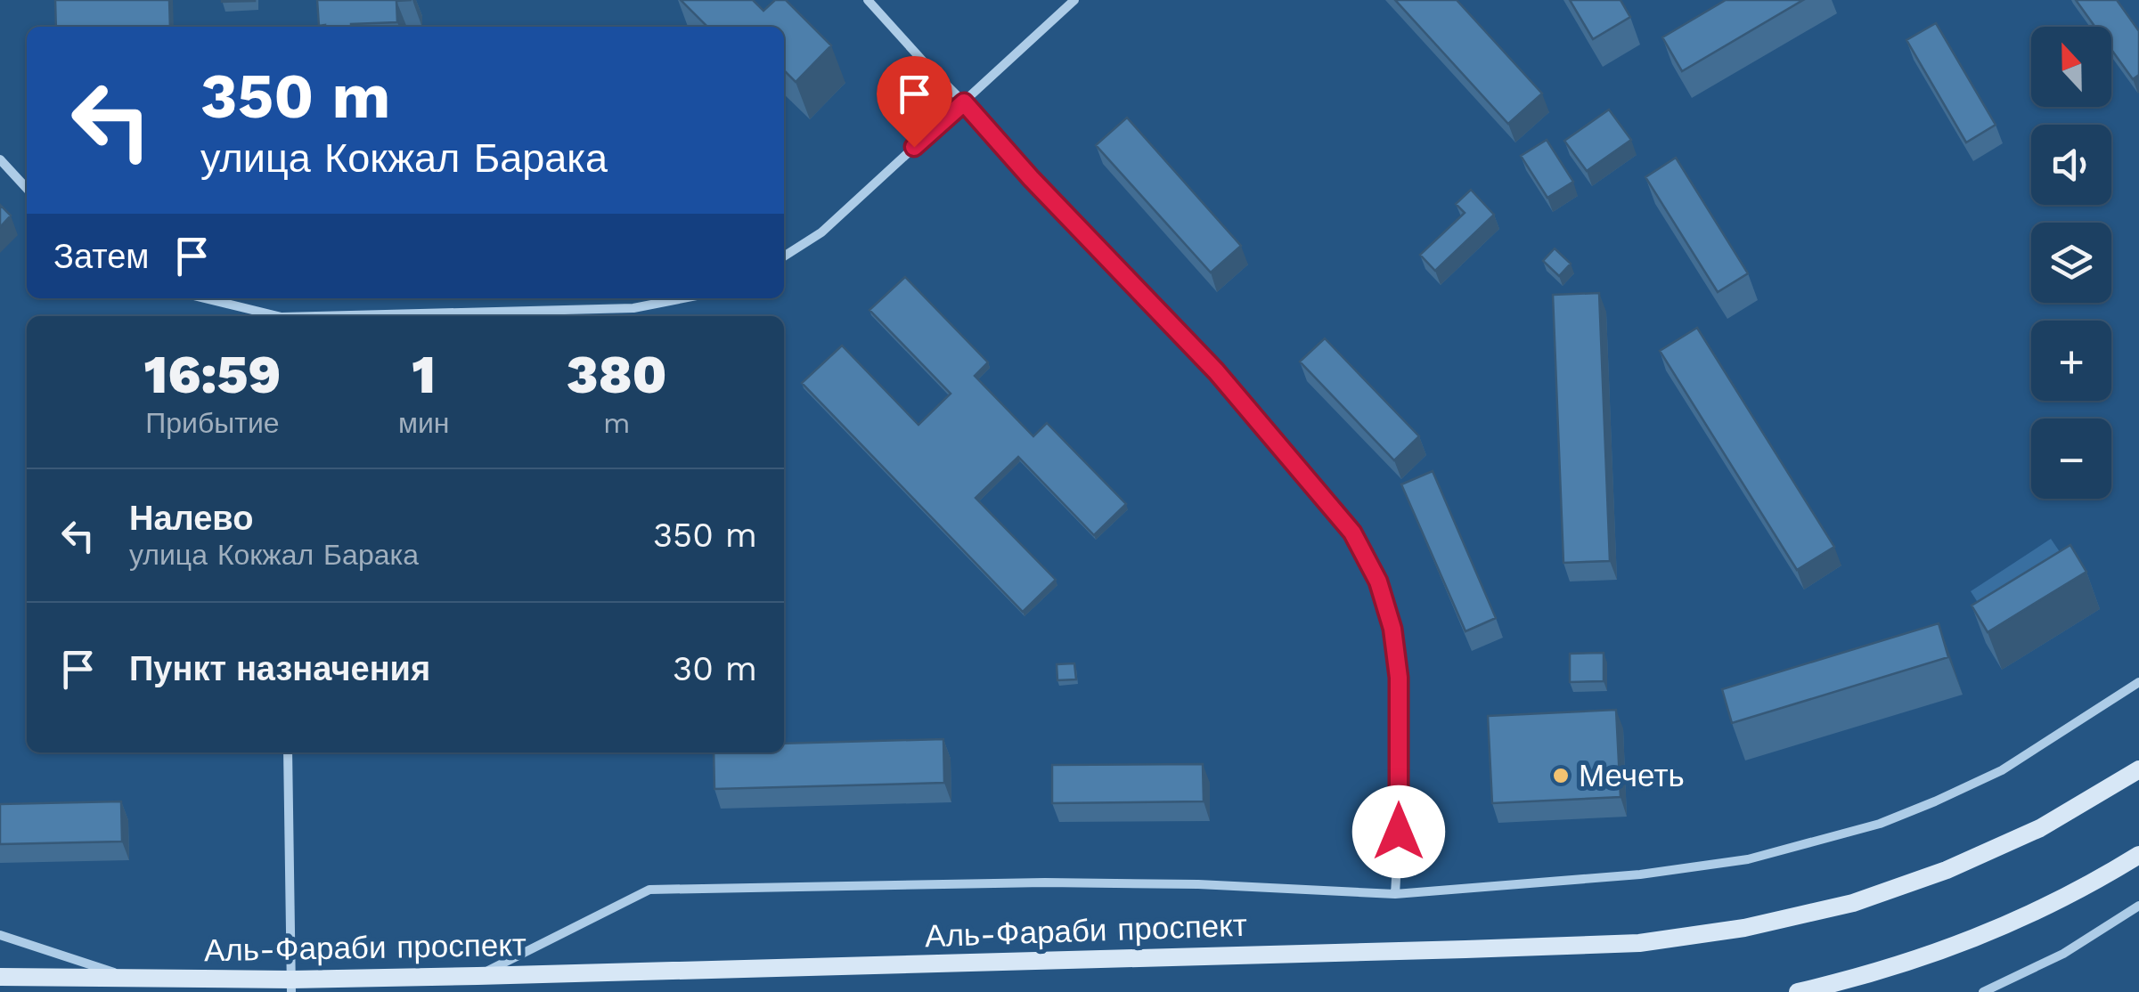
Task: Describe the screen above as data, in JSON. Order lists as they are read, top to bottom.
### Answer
{
  "streets": {
    "street": ["Аль-Фараби проспект"]
  },
  "places": ["Мечеть"],
  "north": "top",
  "page": {
    "map_buttons": ["+", "−"],
    "turn": ["350 m", "улица Кокжал Барака"],
    "then": "Затем",
    "eta": [
      "16:59",
      "Прибытие",
      "1",
      "мин",
      "380",
      "m"
    ],
    "list": [
      {
        "name": "Налево",
        "note": "улица Кокжал Барака",
        "value": "350 m"
      },
      {
        "name": "Пункт назначения",
        "value": "30 m"
      }
    ]
  }
}
